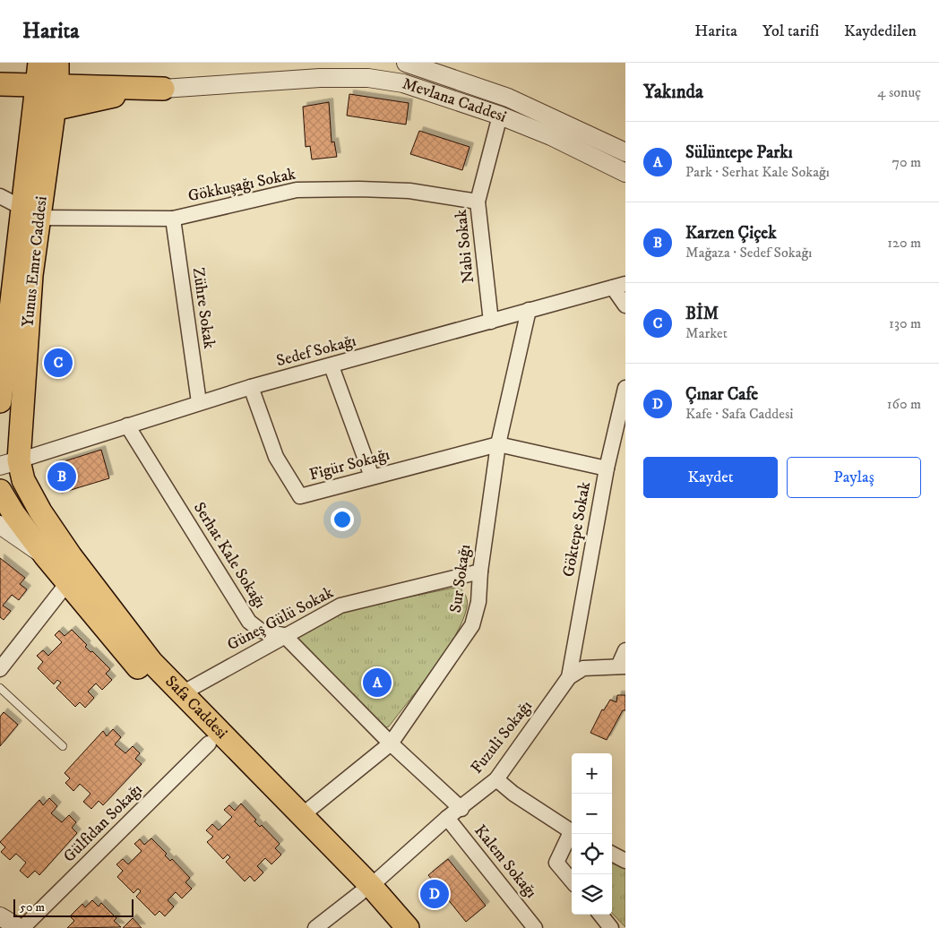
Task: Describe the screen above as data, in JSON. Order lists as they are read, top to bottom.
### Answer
{
  "streets": {
    "main road": ["Yunus Emre Caddesi", "Safa Caddesi"],
    "street": [
      "Mevlana Caddesi",
      "Gökkuşağı Sokak",
      "Nabi Sokak",
      "Zühre Sokak",
      "Sedef Sokağı",
      "Figür Sokağı",
      "Göktepe Sokak",
      "Serhat Kale Sokağı",
      "Sur Sokağı",
      "Güneş Gülü Sokak",
      "Fuzuli Sokağı",
      "Gülfidan Sokağı",
      "Kalem Sokağı"
    ]
  },
  "crossings": [
    ["Mevlana Caddesi", "Nabi Sokak"],
    ["Gökkuşağı Sokak", "Nabi Sokak"],
    ["Gökkuşağı Sokak", "Yunus Emre Caddesi"],
    ["Gökkuşağı Sokak", "Zühre Sokak"],
    ["Nabi Sokak", "Sedef Sokağı"],
    ["Yunus Emre Caddesi", "Sedef Sokağı"],
    ["Yunus Emre Caddesi", "Safa Caddesi"],
    ["Zühre Sokak", "Sedef Sokağı"],
    ["Sedef Sokağı", "Figür Sokağı"],
    ["Sedef Sokağı", "Serhat Kale Sokağı"],
    ["Sedef Sokağı", "Sur Sokağı"],
    ["Sedef Sokağı", "Safa Caddesi"],
    ["Figür Sokağı", "Sur Sokağı"],
    ["Göktepe Sokak", "Fuzuli Sokağı"],
    ["Serhat Kale Sokağı", "Güneş Gülü Sokak"],
    ["Sur Sokağı", "Güneş Gülü Sokak"],
    ["Sur Sokağı", "Safa Caddesi"],
    ["Güneş Gülü Sokak", "Safa Caddesi"],
    ["Safa Caddesi", "Fuzuli Sokağı"],
    ["Safa Caddesi", "Gülfidan Sokağı"],
    ["Fuzuli Sokağı", "Kalem Sokağı"]
  ],
  "scale_bar": "50 m",
  "page": {
    "header": "Harita",
    "nav": ["Harita", "Yol tarifi", "Kaydedilen"],
    "heading": ["Yakında", "4 sonuç"],
    "list": [
      {
        "mark": "A",
        "name": "Sülüntepe Parkı",
        "note": "Park · Serhat Kale Sokağı",
        "value": "70 m"
      },
      {
        "mark": "B",
        "name": "Karzen Çiçek",
        "note": "Mağaza · Sedef Sokağı",
        "value": "120 m"
      },
      {
        "mark": "C",
        "name": "BİM",
        "note": "Market",
        "value": "130 m"
      },
      {
        "mark": "D",
        "name": "Çınar Cafe",
        "note": "Kafe · Safa Caddesi",
        "value": "160 m"
      }
    ],
    "pins": [
      "C",
      "B",
      "A",
      "D"
    ],
    "buttons": ["Kaydet", "Paylaş"],
    "map_buttons": ["+", "−"],
    "scale": "50 m"
  }
}
